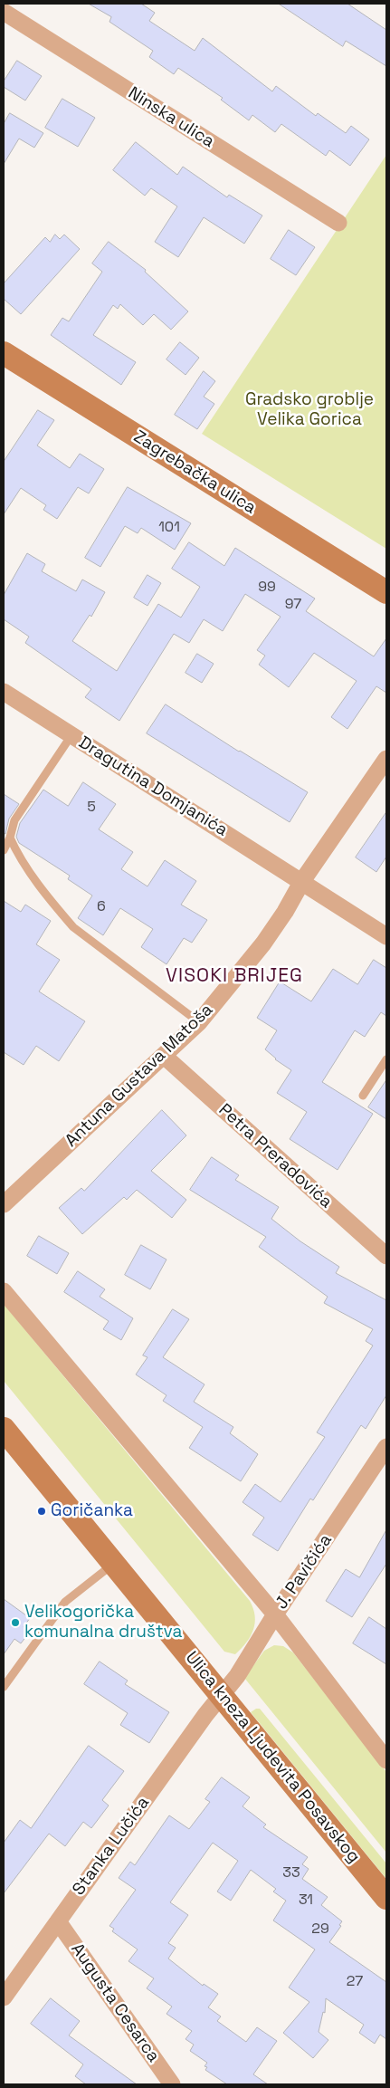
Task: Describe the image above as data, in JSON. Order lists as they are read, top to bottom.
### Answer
{
  "streets": {
    "main road": ["Zagrebačka ulica", "Ulica kneza Ljudevita Posavskog"],
    "street": [
      "Ninska ulica",
      "Dragutina Domjanića",
      "Antuna Gustava Matoša",
      "Petra Preradovića",
      "J. Pavičića",
      "Stanka Lučića",
      "Augusta Cesarca"
    ]
  },
  "crossings": [
    ["Dragutina Domjanića", "Antuna Gustava Matoša"],
    ["Antuna Gustava Matoša", "Petra Preradovića"],
    ["J. Pavičića", "Ulica kneza Ljudevita Posavskog"],
    ["J. Pavičića", "Stanka Lučića"],
    ["Ulica kneza Ljudevita Posavskog", "Stanka Lučića"],
    ["Stanka Lučića", "Augusta Cesarca"]
  ],
  "districts": ["VISOKI BRIJEG"],
  "parks": ["Gradsko groblje Velika Gorica"],
  "places": ["Goričanka", "Velikogorička komunalna društva"],
  "house_numbers": [
    "101",
    "99",
    "97",
    "5",
    "6",
    "33",
    "31",
    "29",
    "27"
  ]
}
